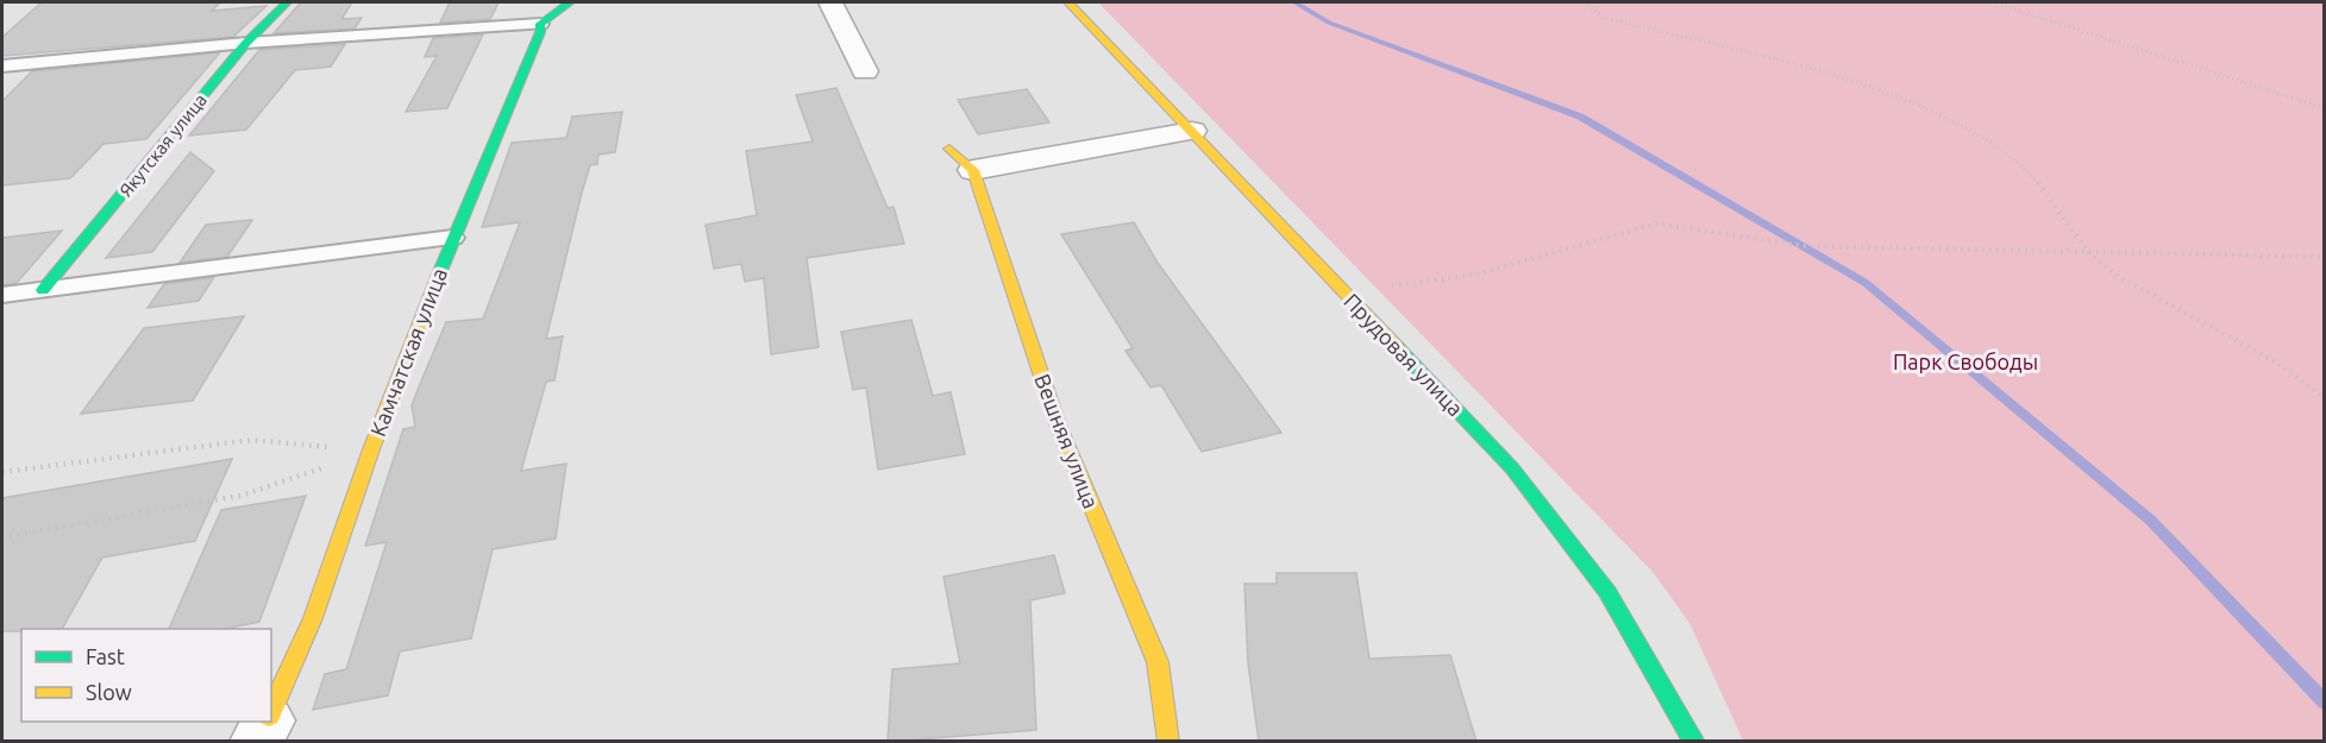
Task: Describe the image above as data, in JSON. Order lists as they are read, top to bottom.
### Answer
{
  "streets": {
    "street": [
      "Якутская улица",
      "Камчатская улица",
      "Прудовая улица",
      "Вешняя улица"
    ]
  },
  "parks": ["Парк Свободы"],
  "legend": ["Fast", "Slow"]
}
